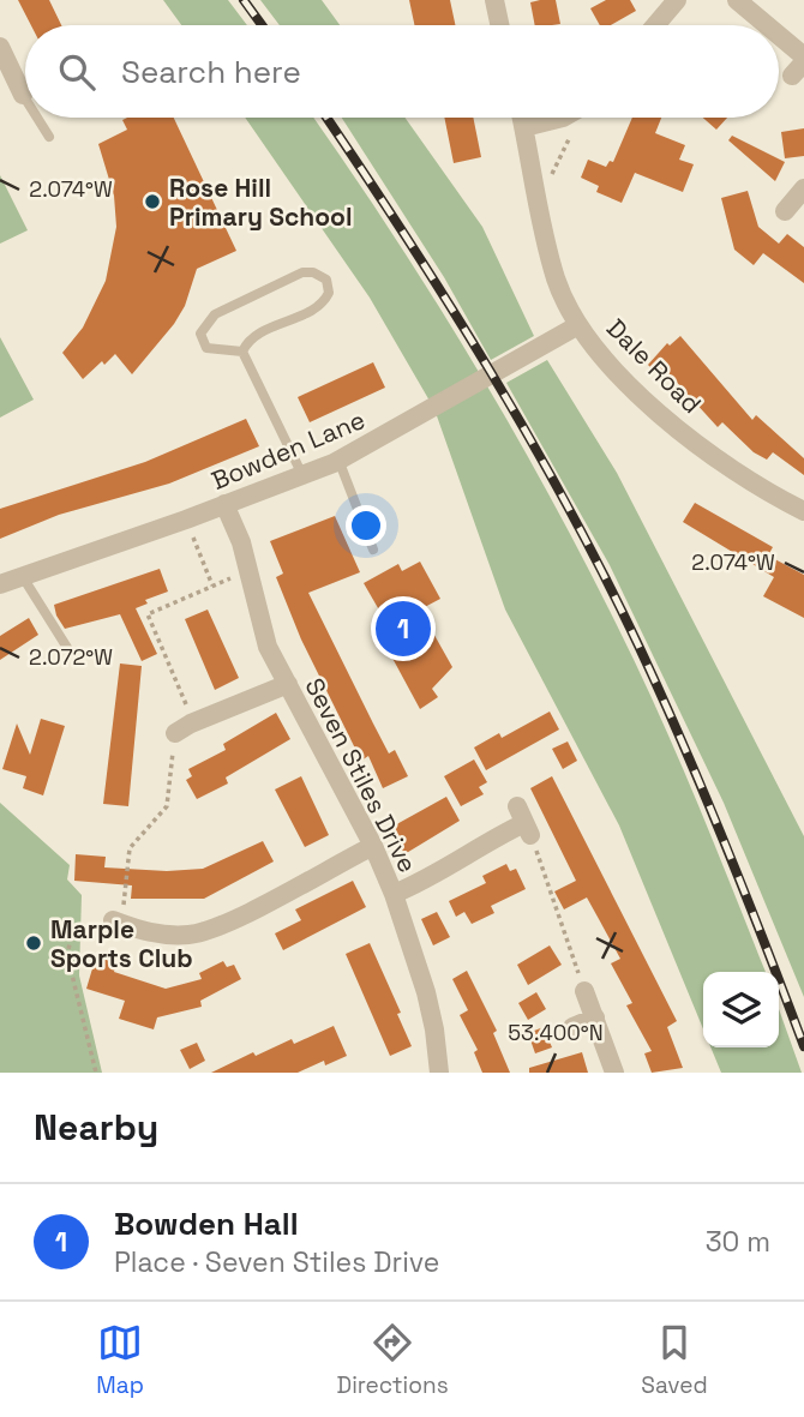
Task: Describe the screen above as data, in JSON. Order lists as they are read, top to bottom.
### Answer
{
  "streets": {
    "street": ["Dale Road", "Bowden Lane", "Seven Stiles Drive"]
  },
  "crossings": [
    ["Dale Road", "Bowden Lane"],
    ["Bowden Lane", "Seven Stiles Drive"]
  ],
  "places": ["Rose Hill Primary School", "Marple Sports Club"],
  "page": {
    "search": "Search here",
    "pins": "1",
    "heading": "Nearby",
    "list": [
      {
        "mark": "1",
        "name": "Bowden Hall",
        "note": "Place · Seven Stiles Drive",
        "value": "30 m"
      }
    ],
    "nav": ["Map", "Directions", "Saved"]
  },
  "coordinates": ["2.074°W", "2.072°W", "53.400°N"]
}
